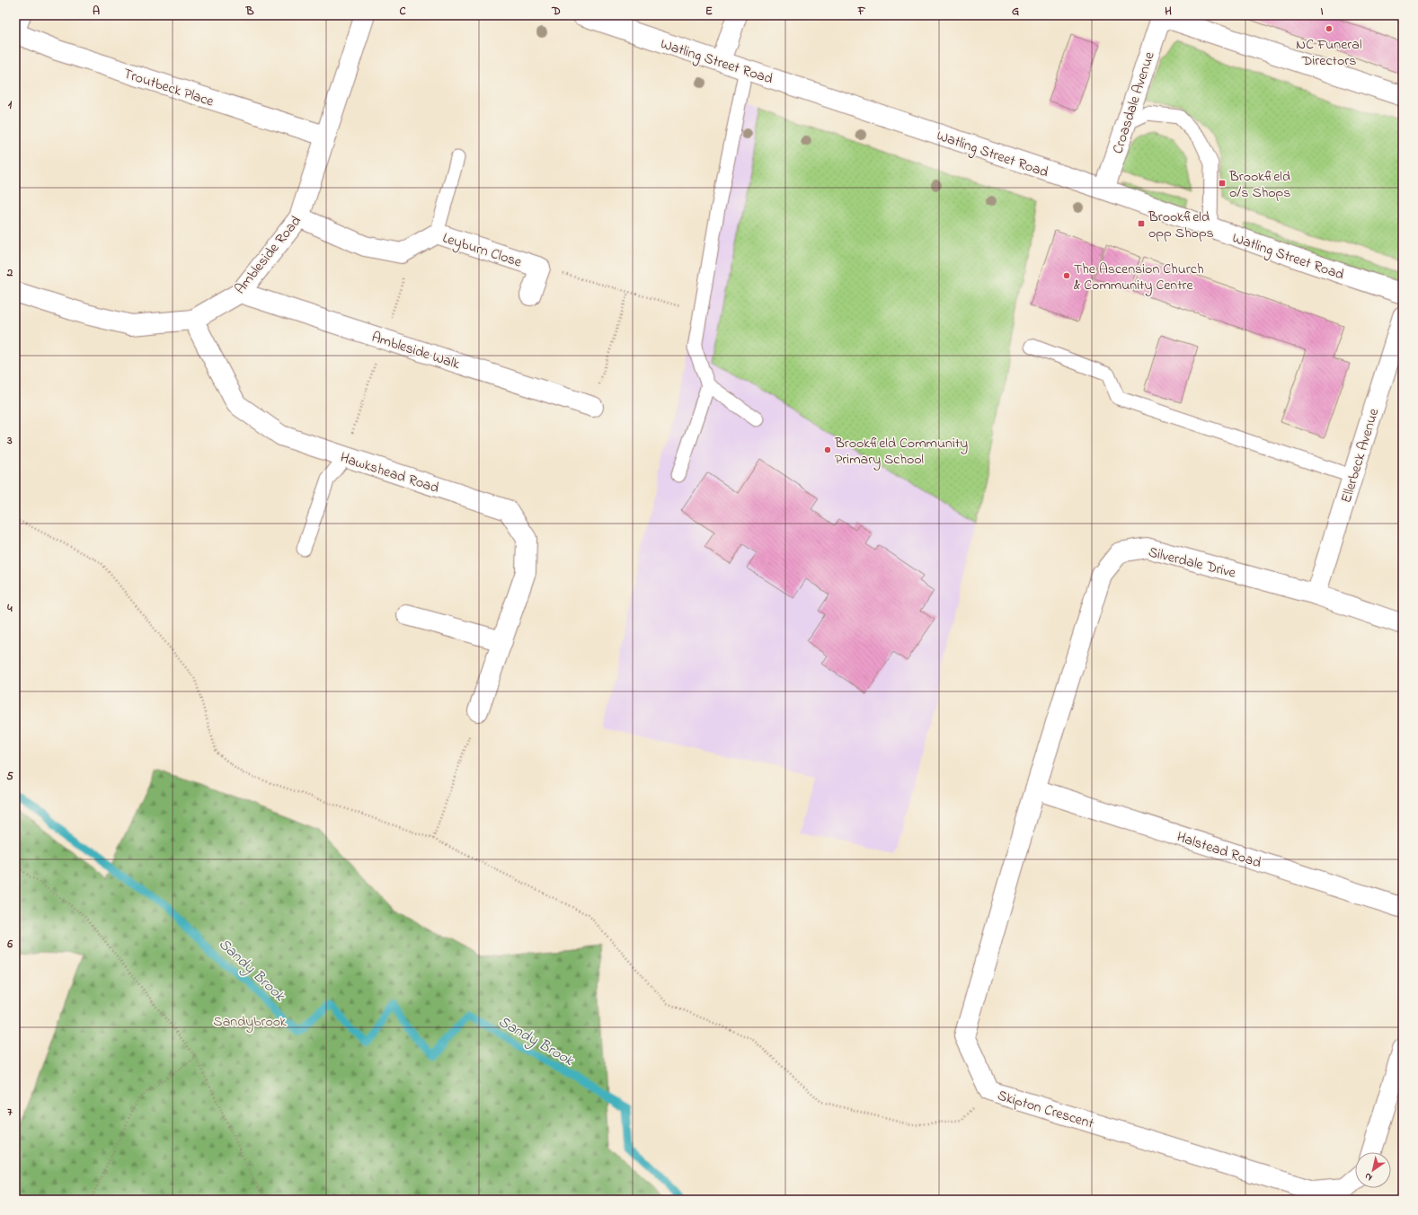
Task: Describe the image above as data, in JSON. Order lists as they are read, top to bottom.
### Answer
{
  "streets": {
    "street": [
      "Watling Street Road",
      "Troutbeck Place",
      "Croasdale Avenue",
      "Leyburn Close",
      "Ambleside Road",
      "Ambleside Walk",
      "Ellerbeck Avenue",
      "Hawkshead Road",
      "Silverdale Drive",
      "Halstead Road",
      "Skipton Crescent"
    ]
  },
  "crossings": [
    ["Watling Street Road", "Croasdale Avenue"],
    ["Troutbeck Place", "Ambleside Road"],
    ["Leyburn Close", "Ambleside Road"],
    ["Ambleside Road", "Ambleside Walk"],
    ["Ambleside Road", "Hawkshead Road"],
    ["Ellerbeck Avenue", "Silverdale Drive"],
    ["Silverdale Drive", "Halstead Road"],
    ["Silverdale Drive", "Skipton Crescent"],
    ["Halstead Road", "Skipton Crescent"]
  ],
  "water": ["Sandy Brook"],
  "parks": ["Sandybrook"],
  "places": {
    "other": ["NC Funeral Directors", "The Ascension Church & Community Centre", "Brookfield Community Primary School"],
    "transit": ["Brookfield o/s Shops", "Brookfield opp Shops"]
  },
  "north": "bottom left",
  "grid": {
    "columns": [
      "A",
      "B",
      "C",
      "D",
      "E",
      "F",
      "G",
      "H",
      "I"
    ],
    "rows": [
      "1",
      "2",
      "3",
      "4",
      "5",
      "6",
      "7"
    ]
  }
}
